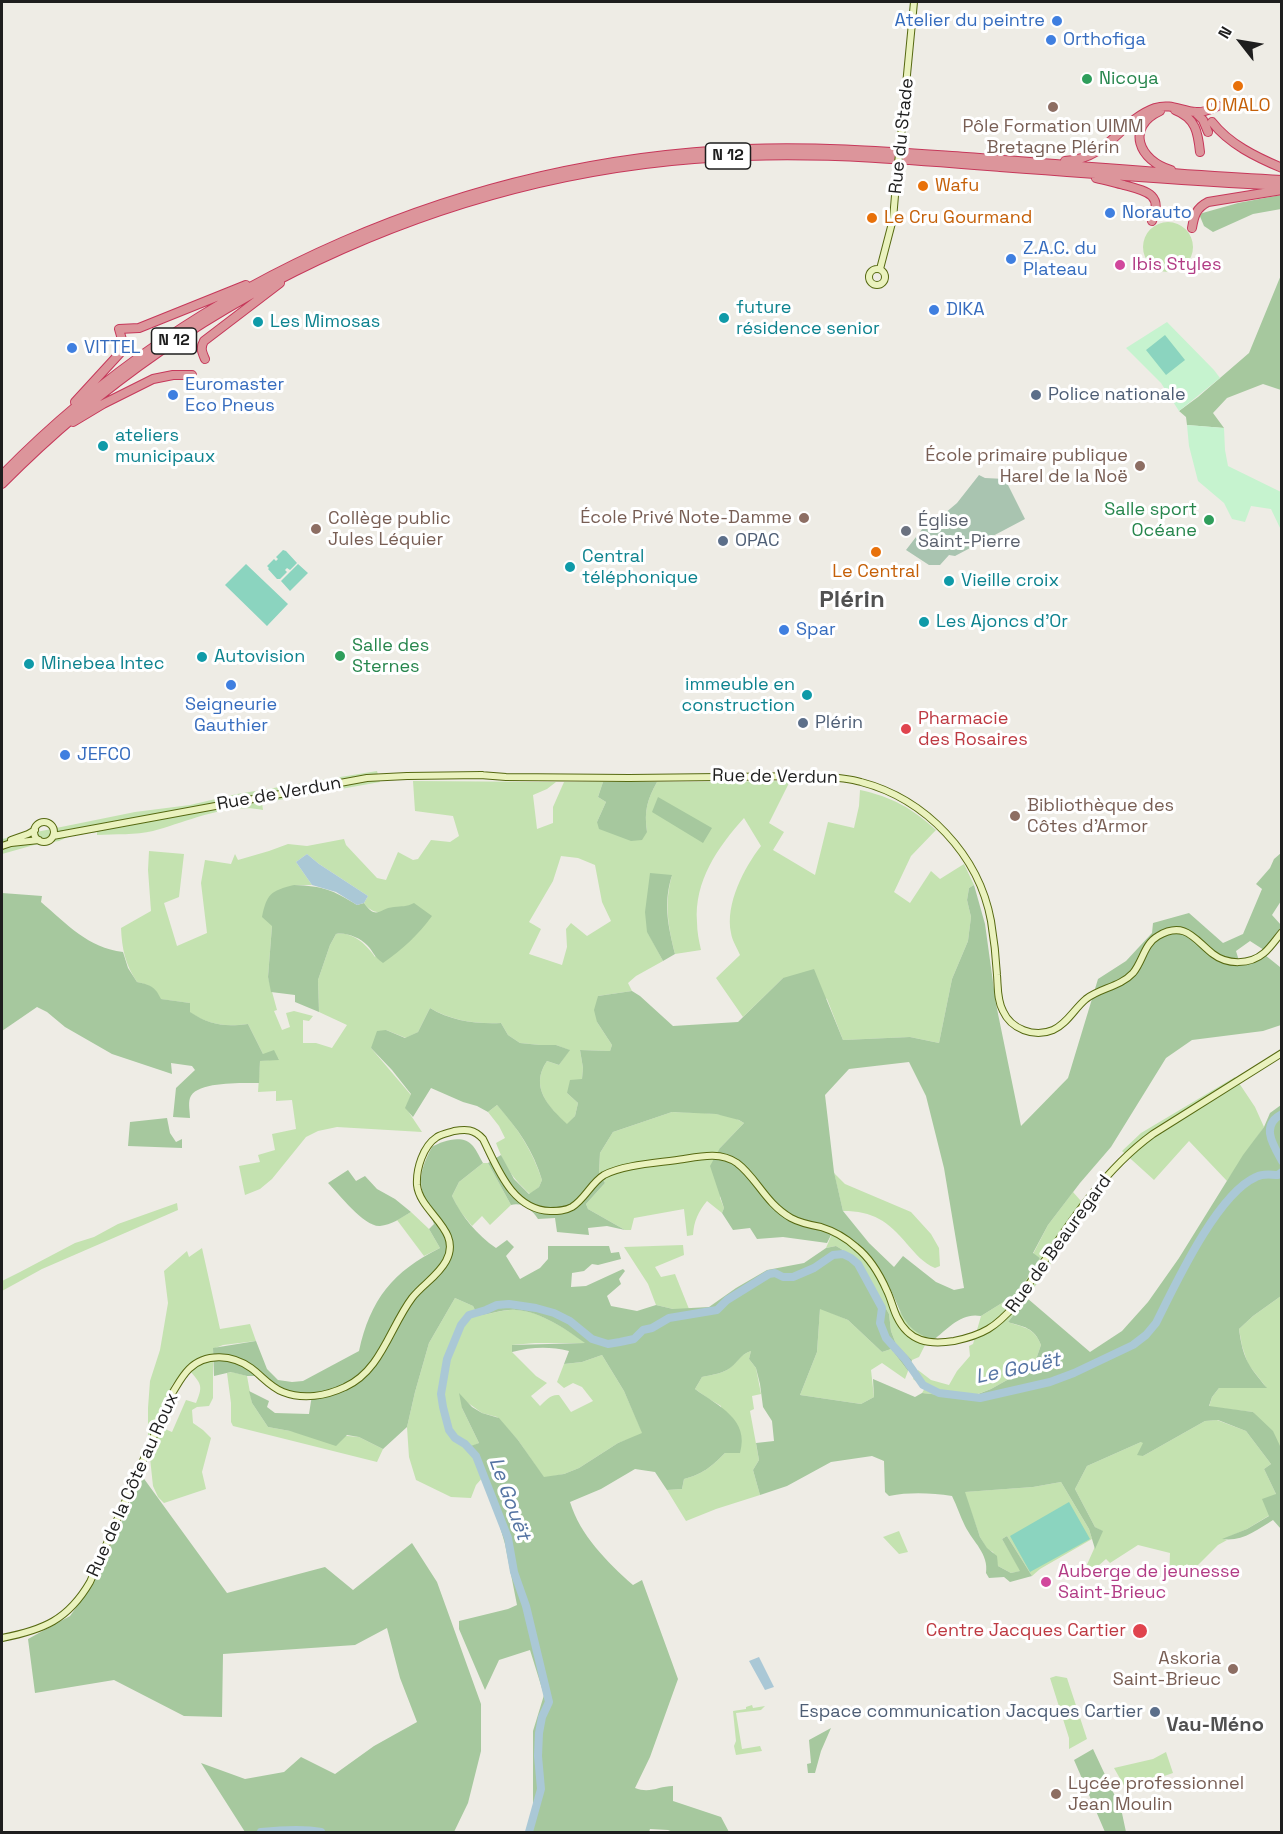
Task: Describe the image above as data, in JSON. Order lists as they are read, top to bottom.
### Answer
{
  "streets": {
    "highway": ["N 12"],
    "main road": [
      "Rue du Stade",
      "Rue de Verdun",
      "Rue de Beauregard",
      "Rue de la Côte au Roux"
    ]
  },
  "crossings": [
    ["Rue de Beauregard", "Rue de la Côte au Roux"]
  ],
  "districts": ["Plérin", "Vau-Méno"],
  "water": ["Le Gouët"],
  "places": [
    "Atelier du peintre",
    "Orthofiga",
    "Nicoya",
    "O MALO",
    "Pôle Formation UIMM Bretagne Plérin",
    "Wafu",
    "Norauto",
    "Le Cru Gourmand",
    "Z.A.C. du Plateau",
    "Ibis Styles",
    "DIKA",
    "future résidence senior",
    "Les Mimosas",
    "VITTEL",
    "Euromaster Eco Pneus",
    "Police nationale",
    "ateliers municipaux",
    "École primaire publique Harel de la Noë",
    "École Privé Note-Damme",
    "Salle sport Océane",
    "Collège public Jules Léquier",
    "Église Saint-Pierre",
    "OPAC",
    "Le Central",
    "Central téléphonique",
    "Vieille croix",
    "Les Ajoncs d'Or",
    "Spar",
    "Salle des Sternes",
    "Autovision",
    "Minebea Intec",
    "Seigneurie Gauthier",
    "immeuble en construction",
    "Plérin",
    "Pharmacie des Rosaires",
    "JEFCO",
    "Bibliothèque des Côtes d'Armor",
    "Auberge de jeunesse Saint-Brieuc",
    "Centre Jacques Cartier",
    "Askoria Saint-Brieuc",
    "Espace communication Jacques Cartier",
    "Lycée professionnel Jean Moulin"
  ],
  "north": "top left"
}
